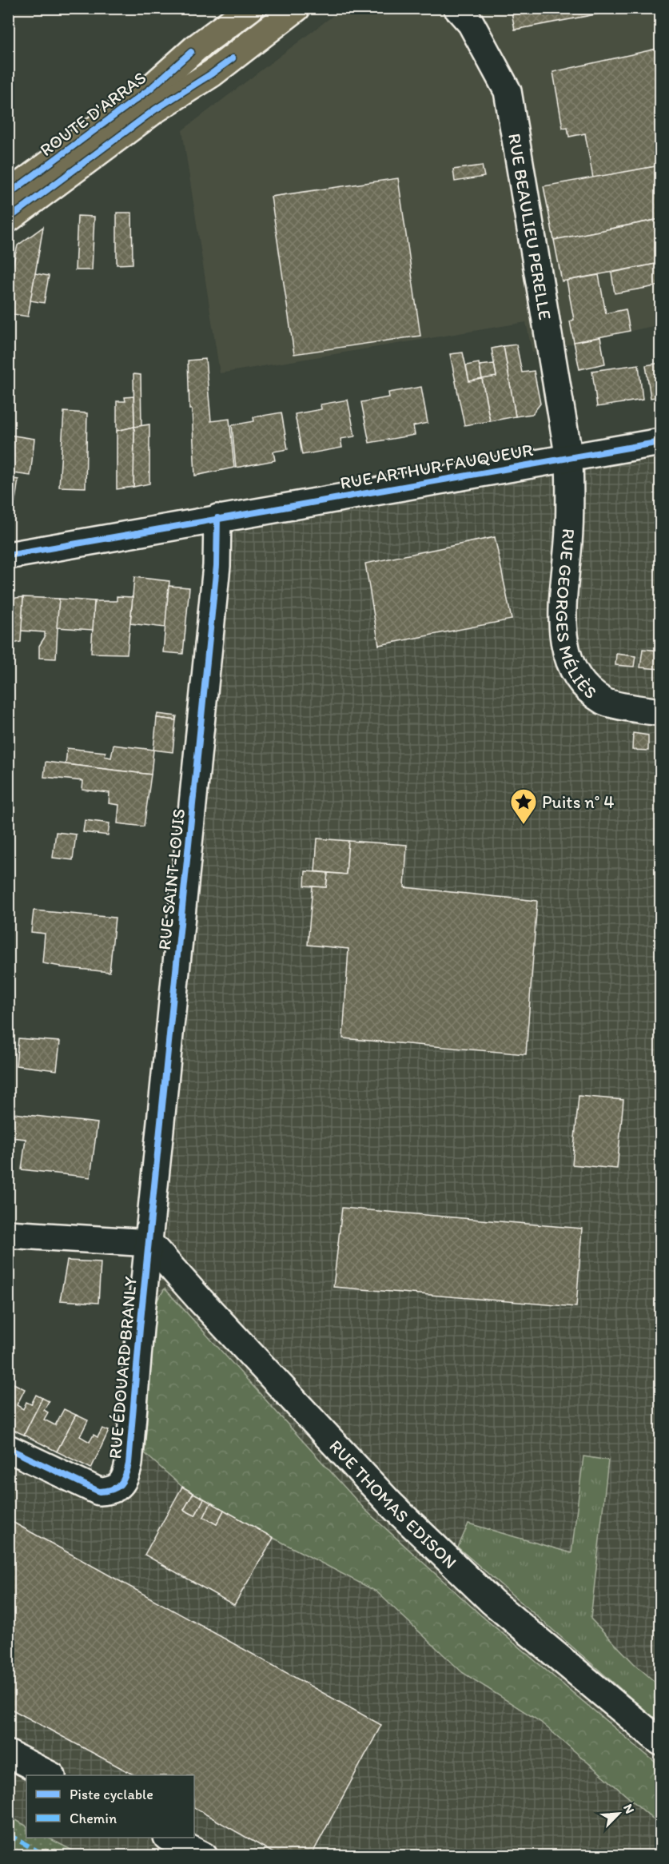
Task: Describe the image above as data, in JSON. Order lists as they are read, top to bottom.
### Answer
{
  "streets": {
    "main road": ["ROUTE D'ARRAS"],
    "street": [
      "RUE BEAULIEU PERELLE",
      "RUE ARTHUR FAUQUEUR",
      "RUE GEORGES MÉLIÈS",
      "RUE SAINT-LOUIS",
      "RUE ÉDOUARD BRANLY",
      "RUE THOMAS EDISON"
    ]
  },
  "crossings": [
    ["RUE BEAULIEU PERELLE", "RUE ARTHUR FAUQUEUR"],
    ["RUE BEAULIEU PERELLE", "RUE GEORGES MÉLIÈS"],
    ["RUE ARTHUR FAUQUEUR", "RUE GEORGES MÉLIÈS"],
    ["RUE ARTHUR FAUQUEUR", "RUE SAINT-LOUIS"],
    ["RUE SAINT-LOUIS", "RUE ÉDOUARD BRANLY"],
    ["RUE SAINT-LOUIS", "RUE THOMAS EDISON"],
    ["RUE ÉDOUARD BRANLY", "RUE THOMAS EDISON"]
  ],
  "places": {
    "place": ["Puits n° 4"]
  },
  "legend": ["Piste cyclable", "Chemin"],
  "north": "top right"
}
